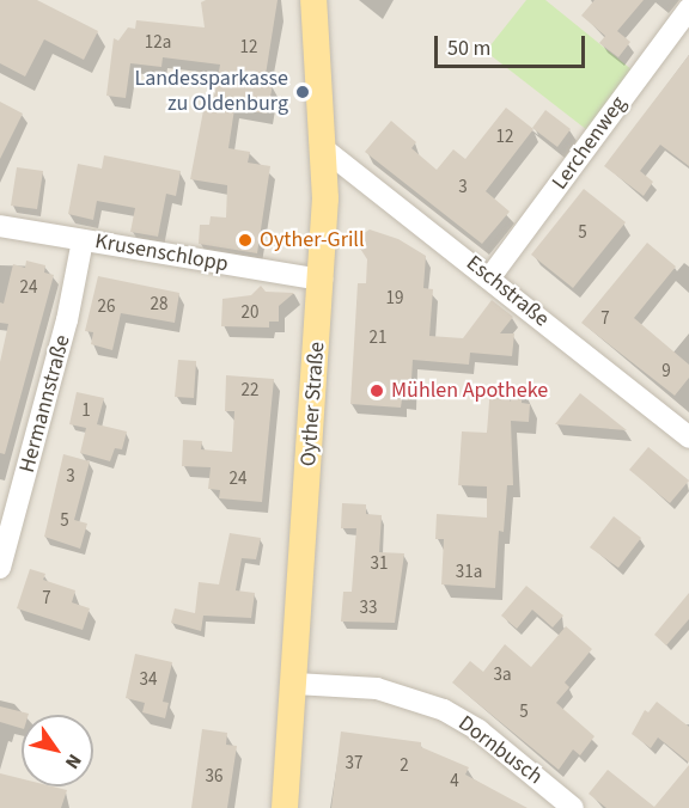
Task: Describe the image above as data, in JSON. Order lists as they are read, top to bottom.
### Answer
{
  "streets": {
    "main road": ["Oyther Straße"],
    "street": [
      "Lerchenweg",
      "Krusenschlopp",
      "Eschstraße",
      "Hermannstraße",
      "Dornbusch"
    ]
  },
  "crossings": [
    ["Lerchenweg", "Eschstraße"],
    ["Krusenschlopp", "Hermannstraße"],
    ["Krusenschlopp", "Oyther Straße"],
    ["Eschstraße", "Oyther Straße"],
    ["Oyther Straße", "Dornbusch"]
  ],
  "places": ["Landessparkasse zu Oldenburg", "Oyther-Grill", "Mühlen Apotheke"],
  "house_numbers": [
    "12a",
    "12",
    "12",
    "3",
    "5",
    "24",
    "19",
    "28",
    "26",
    "20",
    "7",
    "21",
    "9",
    "22",
    "1",
    "3",
    "24",
    "5",
    "31",
    "31a",
    "7",
    "33",
    "3a",
    "34",
    "5",
    "37",
    "2",
    "36",
    "4"
  ],
  "scale_bar": "50 m",
  "north": "bottom right"
}
